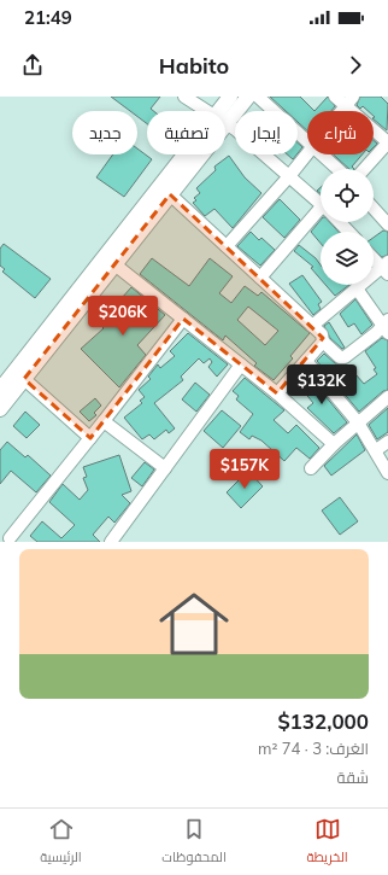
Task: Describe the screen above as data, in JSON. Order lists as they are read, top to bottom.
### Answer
{
  "page": {
    "status": "21:49",
    "header": "Habito",
    "chip": [
      "شراء",
      "إيجار",
      "تصفية",
      "جديد"
    ],
    "price": ["$206K", "$132K", "$157K"],
    "list": [
      {
        "name": "$132,000",
        "note": "الغرف: 3 · 74 m² · شقة"
      }
    ],
    "tabs": ["الخريطة", "المحفوظات", "الرئيسية"]
  }
}
